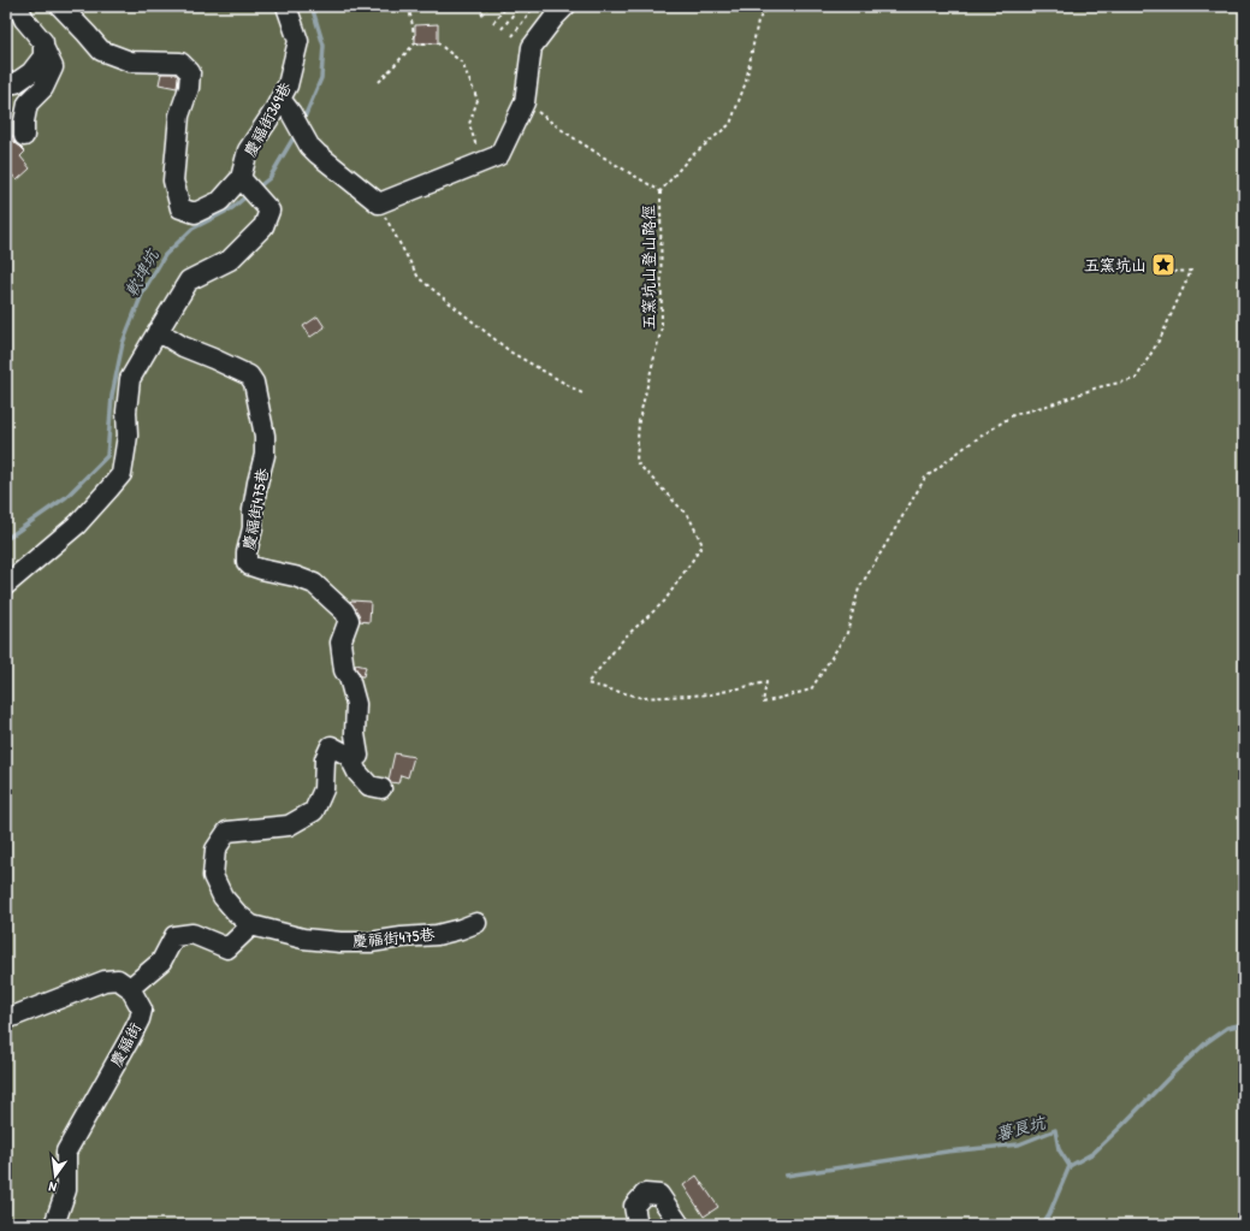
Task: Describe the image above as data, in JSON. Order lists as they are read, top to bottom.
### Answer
{
  "streets": {
    "street": ["慶福街369巷", "慶福街475巷", "慶福街"],
    "path": ["五窯坑山登山路徑"]
  },
  "water": ["軟埤坑", "薯良坑"],
  "places": {
    "place": ["五窯坑山"]
  },
  "north": "bottom"
}
